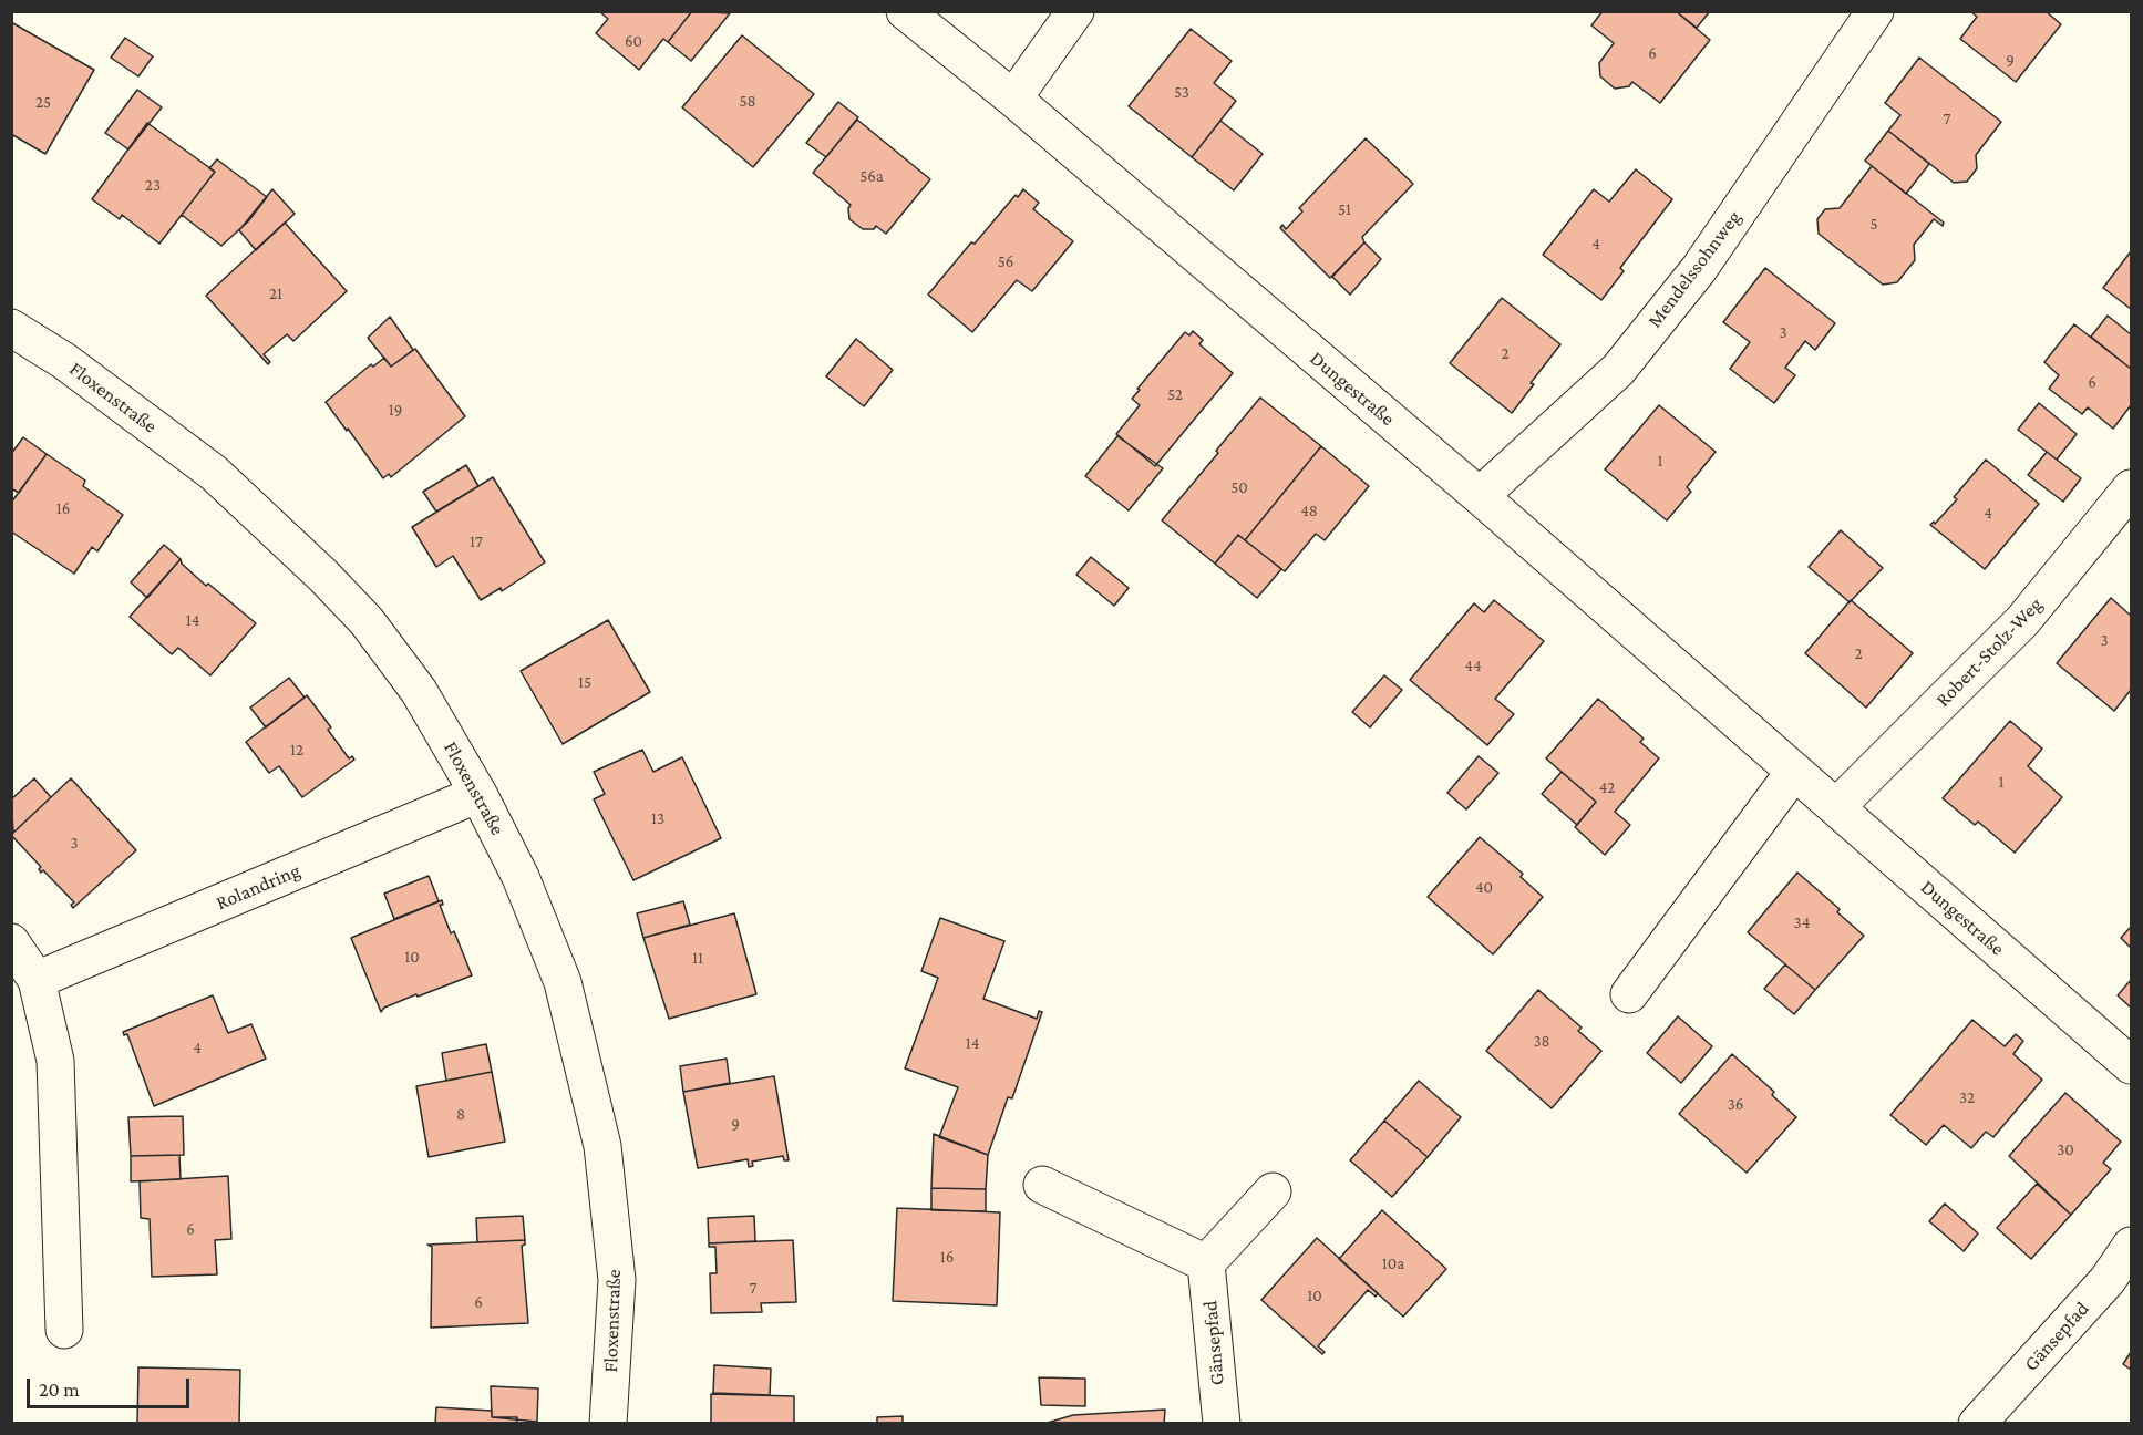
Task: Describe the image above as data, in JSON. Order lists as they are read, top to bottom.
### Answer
{
  "streets": {
    "street": [
      "Mendelssohnweg",
      "Dungestraße",
      "Floxenstraße",
      "Robert-Stolz-Weg",
      "Rolandring",
      "Gänsepfad"
    ]
  },
  "crossings": [
    ["Mendelssohnweg", "Dungestraße"],
    ["Dungestraße", "Robert-Stolz-Weg"],
    ["Floxenstraße", "Rolandring"]
  ],
  "house_numbers": [
    "60",
    "6",
    "9",
    "53",
    "58",
    "25",
    "7",
    "56a",
    "23",
    "51",
    "5",
    "4",
    "56",
    "21",
    "3",
    "2",
    "6",
    "52",
    "19",
    "1",
    "50",
    "16",
    "48",
    "4",
    "17",
    "14",
    "3",
    "2",
    "44",
    "15",
    "12",
    "1",
    "42",
    "13",
    "3",
    "40",
    "34",
    "10",
    "11",
    "38",
    "14",
    "4",
    "32",
    "36",
    "8",
    "9",
    "30",
    "6",
    "16",
    "10a",
    "7",
    "10",
    "6"
  ],
  "scale_bar": "20 m"
}
